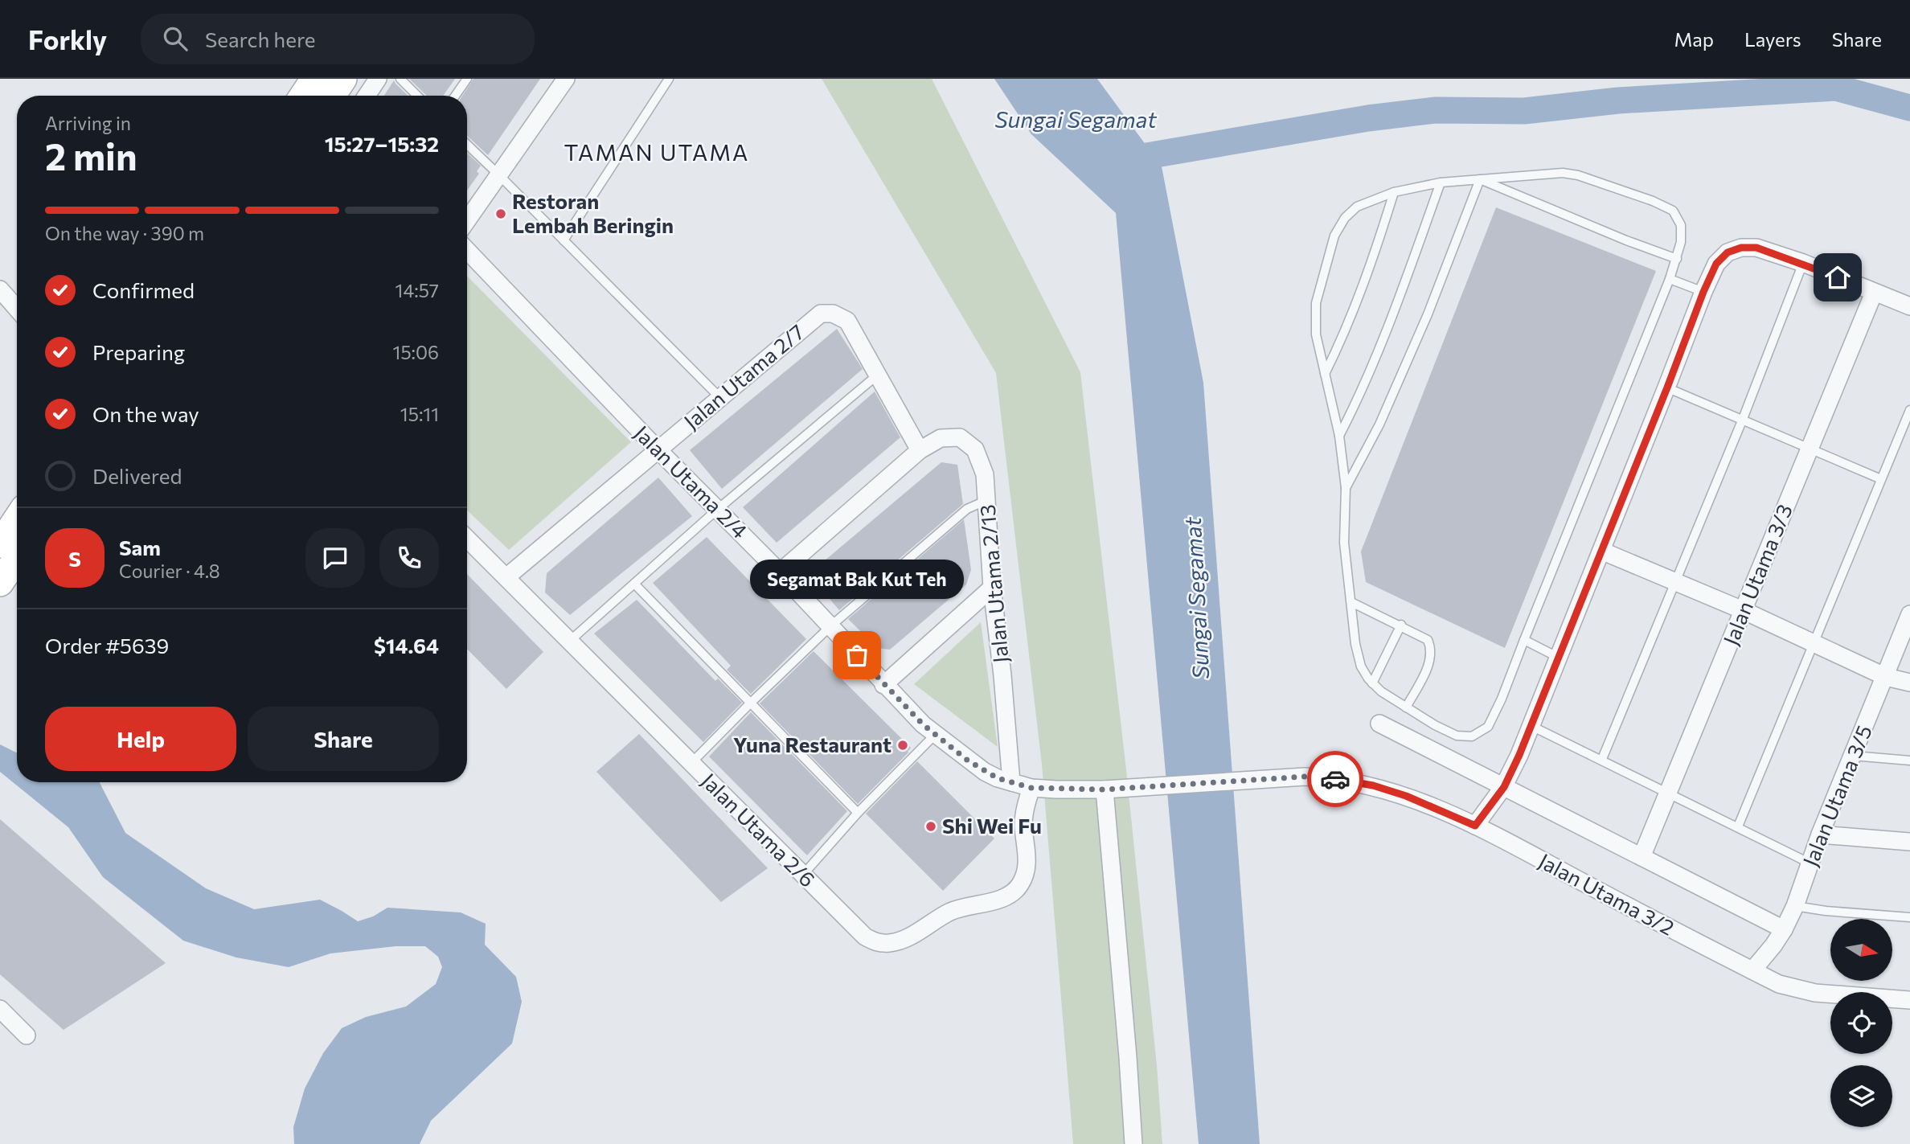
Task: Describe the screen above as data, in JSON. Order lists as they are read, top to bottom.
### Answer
{
  "streets": {
    "street": [
      "Jalan Utama 2/7",
      "Jalan Utama 2/4",
      "Jalan Utama 3/3",
      "Jalan Utama 2/13",
      "Jalan Utama 3/5",
      "Jalan Utama 2/6",
      "Jalan Utama 3/2"
    ]
  },
  "crossings": [
    ["Jalan Utama 2/7", "Jalan Utama 2/4"],
    ["Jalan Utama 2/7", "Jalan Utama 2/13"],
    ["Jalan Utama 2/7", "Jalan Utama 2/6"],
    ["Jalan Utama 2/4", "Jalan Utama 2/13"],
    ["Jalan Utama 2/4", "Jalan Utama 2/6"],
    ["Jalan Utama 2/4", "Jalan Utama 3/2"],
    ["Jalan Utama 3/5", "Jalan Utama 3/2"]
  ],
  "districts": ["TAMAN UTAMA"],
  "water": ["Sungai Segamat"],
  "places": [
    "Restoran Lembah Beringin",
    "Segamat Bak Kut Teh",
    "Yuna Restaurant",
    "Shi Wei Fu"
  ],
  "north": "right",
  "page": {
    "header": "Forkly",
    "search": "Search here",
    "nav": ["Map", "Layers", "Share"],
    "heading": ["2 min", "Arriving in", "15:27–15:32"],
    "panel": [
      "Sam",
      "Courier · 4.8",
      "Order #5639",
      "$14.64"
    ],
    "bar": "On the way · 390 m",
    "list": [
      ["Confirmed", "14:57"],
      ["Preparing", "15:06"],
      ["On the way", "15:11"],
      "Delivered"
    ],
    "round": "S",
    "bubble": "Segamat Bak Kut Teh",
    "buttons": ["Help", "Share"]
  }
}
